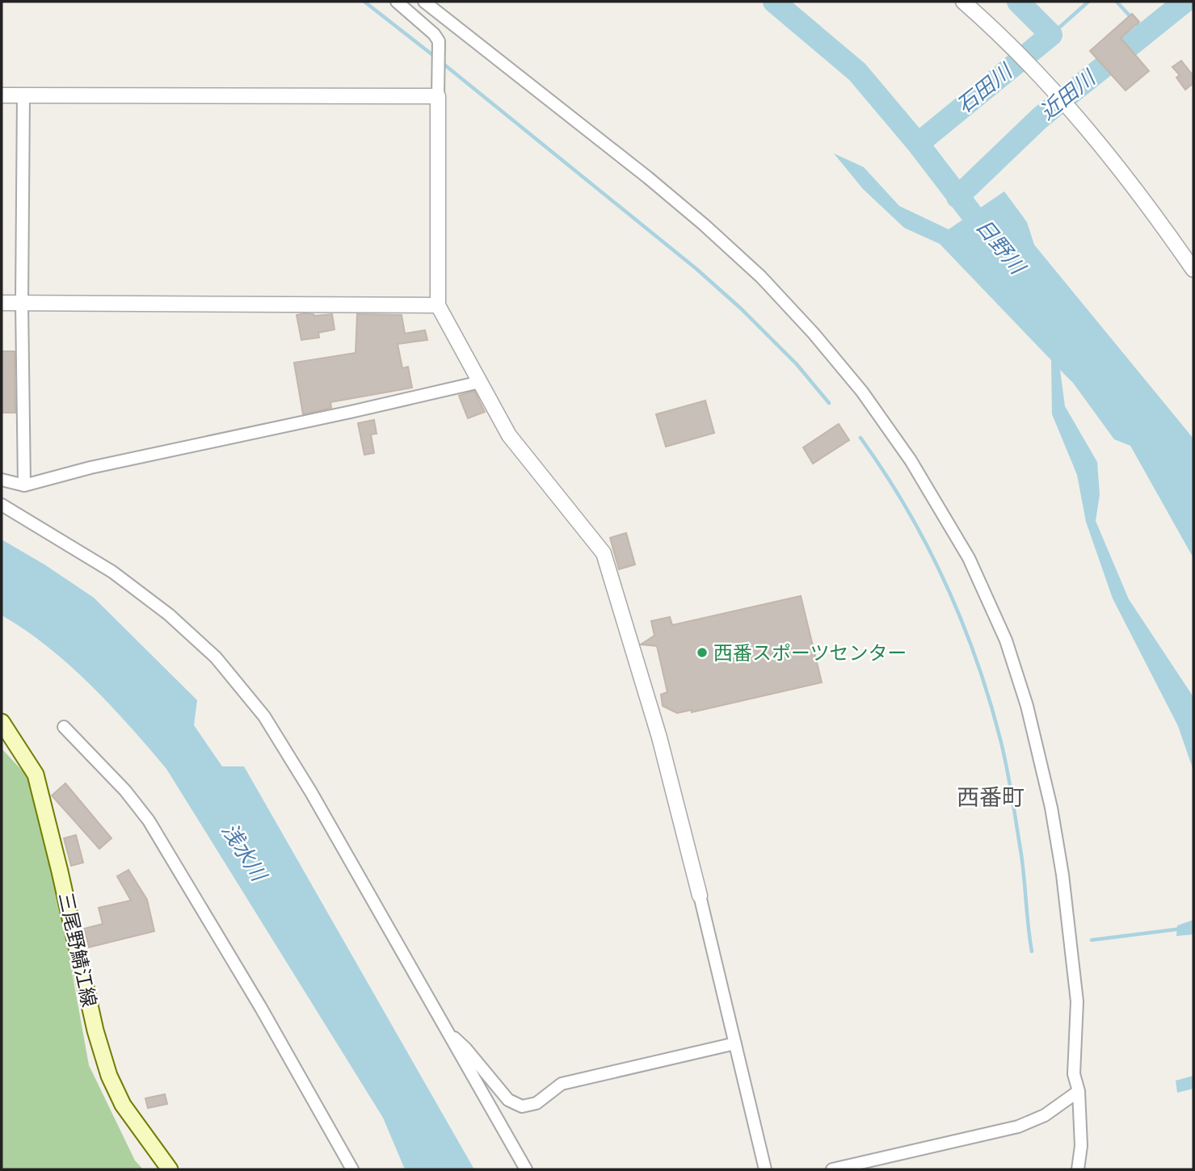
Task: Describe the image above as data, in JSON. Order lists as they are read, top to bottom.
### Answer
{
  "streets": {
    "main road": ["三尾野鯖江線"]
  },
  "districts": ["西番町"],
  "water": [
    "石田川",
    "近田川",
    "日野川",
    "浅水川"
  ],
  "places": ["西番スポーツセンター"]
}
